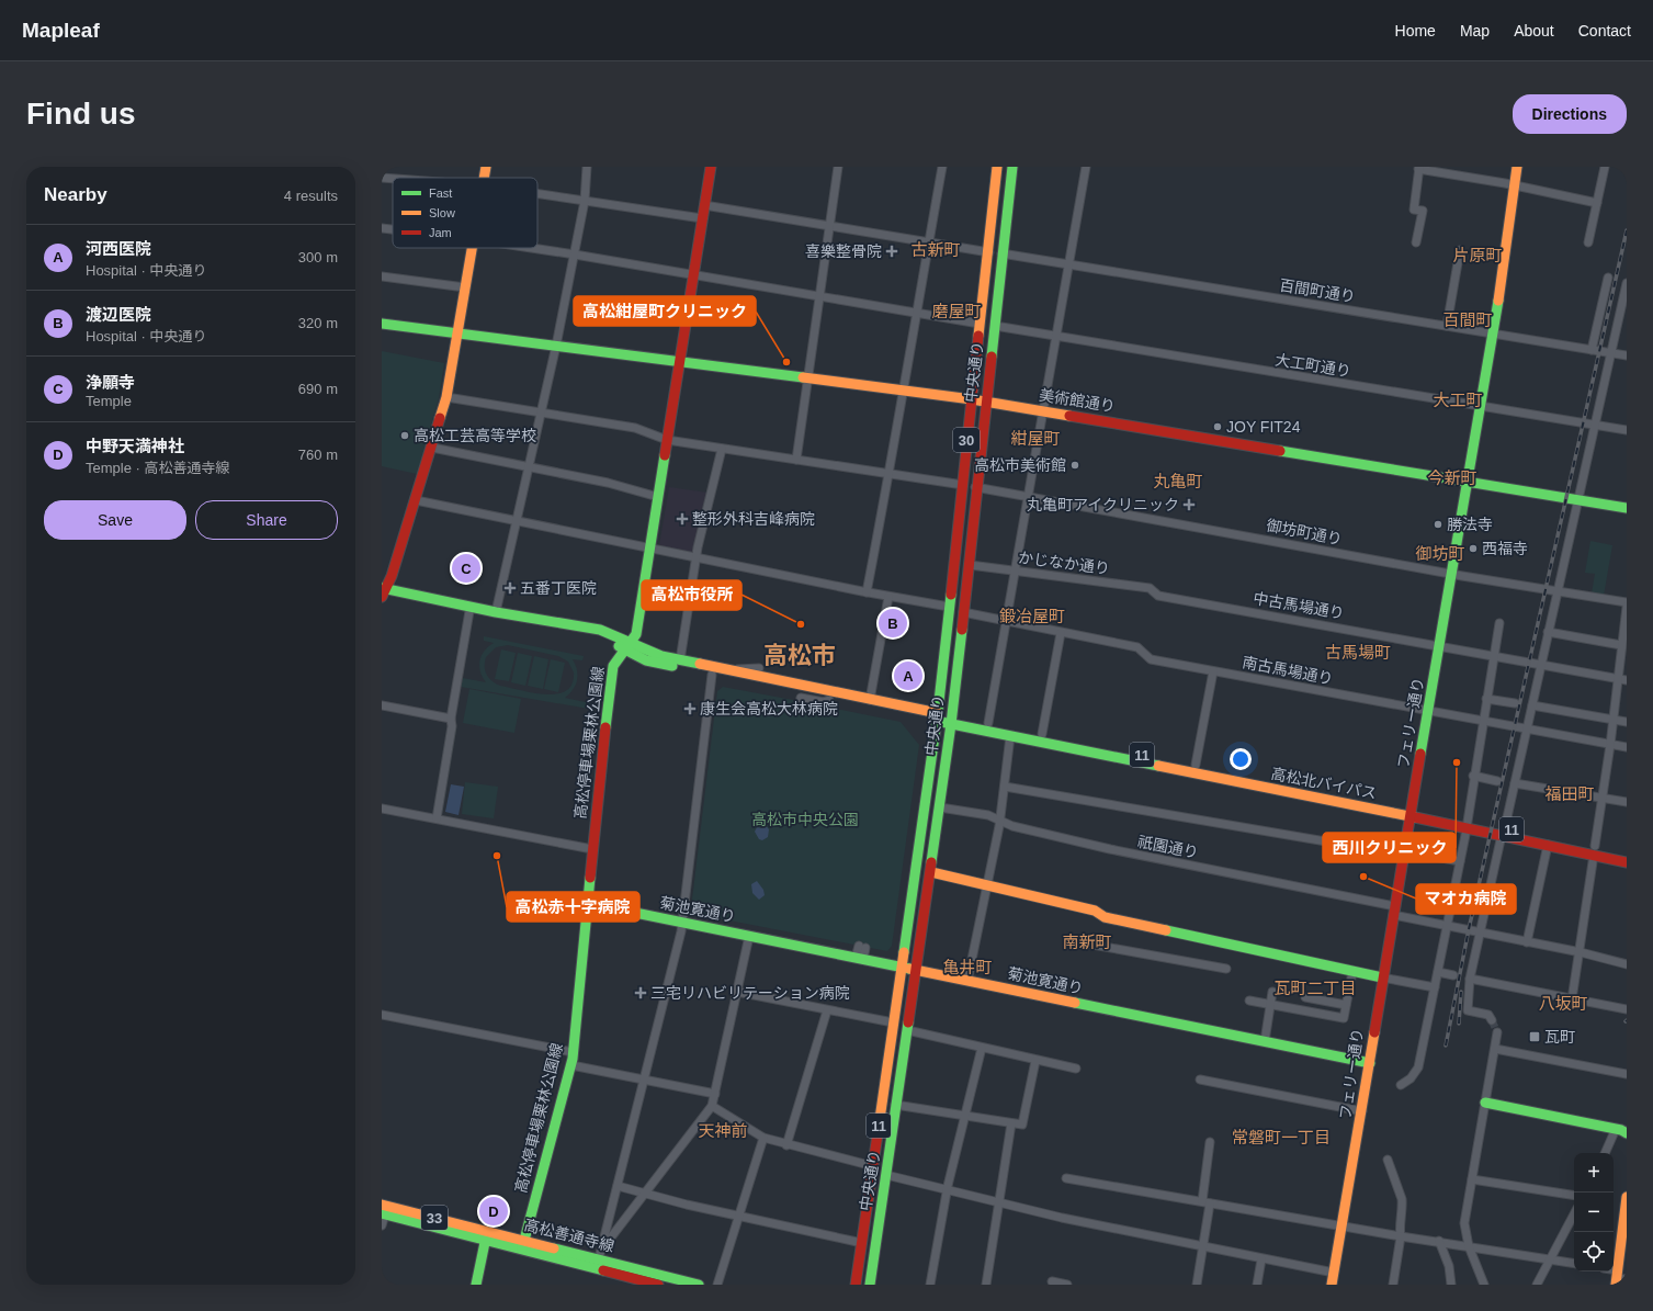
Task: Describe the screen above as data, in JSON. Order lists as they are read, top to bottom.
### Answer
{
  "streets": {
    "main road": [
      "中央通り",
      "美術館通り",
      "30",
      "フェリー通り",
      "高松停車場栗林公園線",
      "11",
      "高松北バイパス",
      "菊池寛通り",
      "33",
      "高松善通寺線"
    ],
    "street": [
      "百間町通り",
      "大工町通り",
      "御坊町通り",
      "かじなか通り",
      "中古馬場通り",
      "南古馬場通り",
      "祇園通り"
    ]
  },
  "crossings": [
    ["百間町通り", "中央通り"],
    ["百間町通り", "フェリー通り"],
    ["百間町通り", "高松停車場栗林公園線"],
    ["大工町通り", "中央通り"],
    ["大工町通り", "フェリー通り"],
    ["中央通り", "美術館通り"],
    ["中央通り", "御坊町通り"],
    ["中央通り", "かじなか通り"],
    ["中央通り", "南古馬場通り"],
    ["中央通り", "高松北バイパス"],
    ["中央通り", "祇園通り"],
    ["中央通り", "菊池寛通り"],
    ["美術館通り", "フェリー通り"],
    ["美術館通り", "高松停車場栗林公園線"],
    ["御坊町通り", "フェリー通り"],
    ["御坊町通り", "高松停車場栗林公園線"],
    ["かじなか通り", "中古馬場通り"],
    ["中古馬場通り", "フェリー通り"],
    ["南古馬場通り", "フェリー通り"],
    ["フェリー通り", "高松北バイパス"],
    ["フェリー通り", "祇園通り"],
    ["フェリー通り", "菊池寛通り"],
    ["高松停車場栗林公園線", "菊池寛通り"],
    ["高松停車場栗林公園線", "高松善通寺線"]
  ],
  "districts": [
    "古新町",
    "片原町",
    "磨屋町",
    "百間町",
    "大工町",
    "紺屋町",
    "今新町",
    "丸亀町",
    "御坊町",
    "鍛冶屋町",
    "古馬場町",
    "高松市",
    "福田町",
    "南新町",
    "亀井町",
    "瓦町二丁目",
    "八坂町",
    "天神前",
    "常磐町一丁目"
  ],
  "parks": ["高松市中央公園"],
  "places": {
    "health": [
      "喜樂整骨院",
      "丸亀町アイクリニック",
      "整形外科吉峰病院",
      "五番丁医院",
      "康生会高松大林病院",
      "三宅リハビリテーション病院"
    ],
    "other": [
      "高松紺屋町クリニック",
      "JOY FIT24",
      "高松工芸高等学校",
      "高松市美術館",
      "勝法寺",
      "西福寺",
      "高松市役所",
      "西川クリニック",
      "高松赤十字病院",
      "マオカ病院"
    ],
    "transit": ["瓦町"]
  },
  "legend": ["Fast", "Slow", "Jam"],
  "page": {
    "header": "Mapleaf",
    "nav": [
      "Home",
      "Map",
      "About",
      "Contact"
    ],
    "buttons": [
      "Directions",
      ["Save", "Share"]
    ],
    "title": "Find us",
    "heading": ["Nearby", "4 results"],
    "list": [
      {
        "mark": "A",
        "name": "河西医院",
        "note": "Hospital · 中央通り",
        "value": "300 m"
      },
      {
        "mark": "B",
        "name": "渡辺医院",
        "note": "Hospital · 中央通り",
        "value": "320 m"
      },
      {
        "mark": "C",
        "name": "浄願寺",
        "note": "Temple",
        "value": "690 m"
      },
      {
        "mark": "D",
        "name": "中野天満神社",
        "note": "Temple · 高松善通寺線",
        "value": "760 m"
      }
    ],
    "pins": [
      "C",
      "B",
      "A",
      "D"
    ],
    "map_buttons": ["+", "−"]
  }
}
